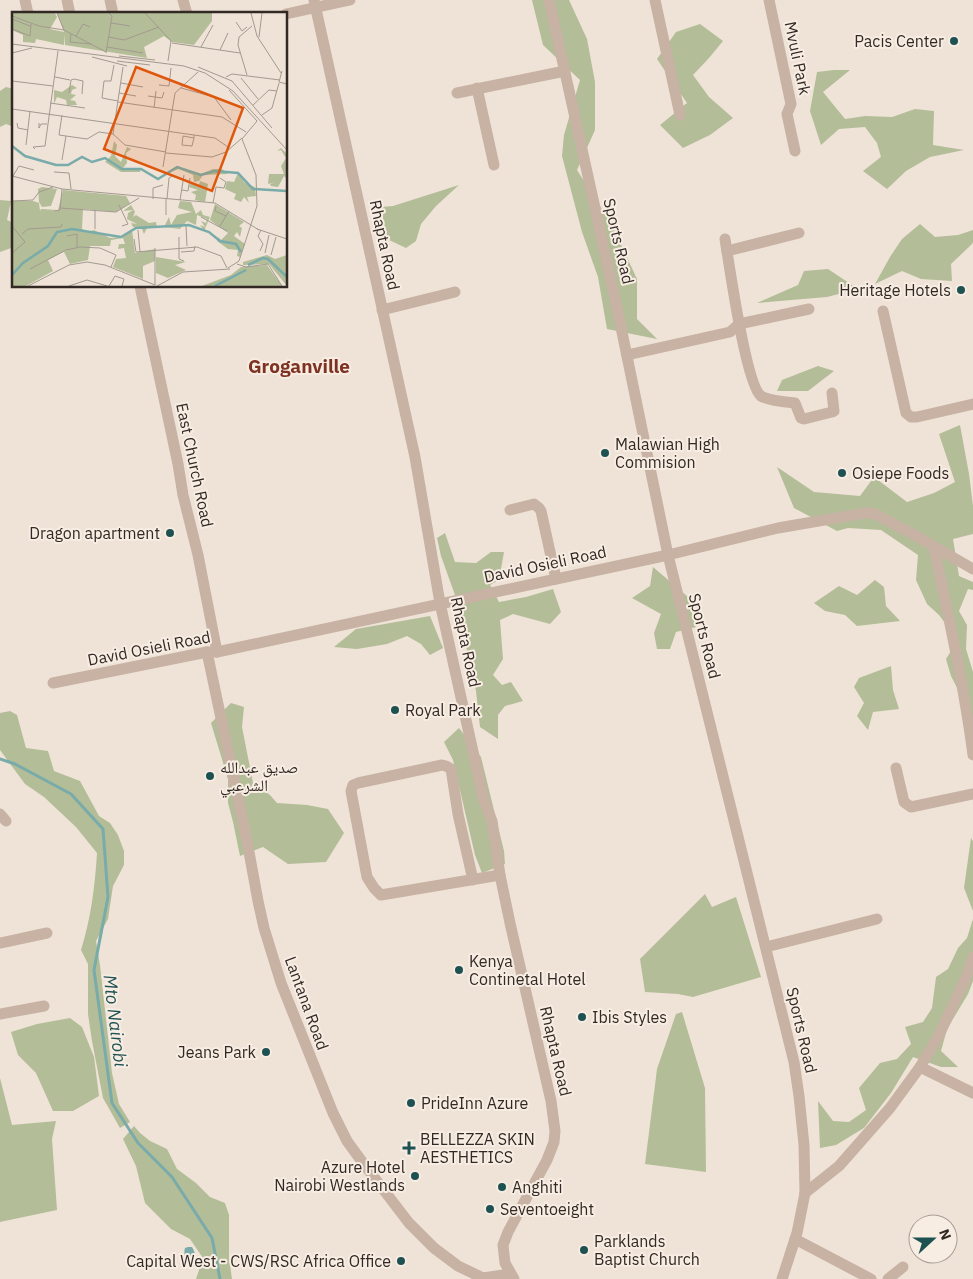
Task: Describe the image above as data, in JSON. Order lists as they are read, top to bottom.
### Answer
{
  "streets": {
    "street": [
      "Mvuli Park",
      "Sports Road",
      "Rhapta Road",
      "East Church Road",
      "David Osieli Road",
      "Lantana Road"
    ]
  },
  "crossings": [
    ["Sports Road", "David Osieli Road"],
    ["Rhapta Road", "David Osieli Road"],
    ["Rhapta Road", "Lantana Road"],
    ["East Church Road", "David Osieli Road"],
    ["East Church Road", "Lantana Road"],
    ["David Osieli Road", "Lantana Road"]
  ],
  "districts": ["Groganville"],
  "water": ["Mto Nairobi"],
  "places": {
    "other": [
      "Pacis Center",
      "Heritage Hotels",
      "Malawian High Commision",
      "Osiepe Foods",
      "Dragon apartment",
      "Royal Park",
      "صديق عبدالله الشرعبي",
      "Kenya Continetal Hotel",
      "Ibis Styles",
      "Jeans Park",
      "PrideInn Azure",
      "Azure Hotel Nairobi Westlands",
      "Anghiti",
      "Seventoeight",
      "Parklands Baptist Church",
      "Capital West - CWS/RSC Africa Office"
    ],
    "health": ["BELLEZZA SKIN AESTHETICS"]
  },
  "north": "right"
}
